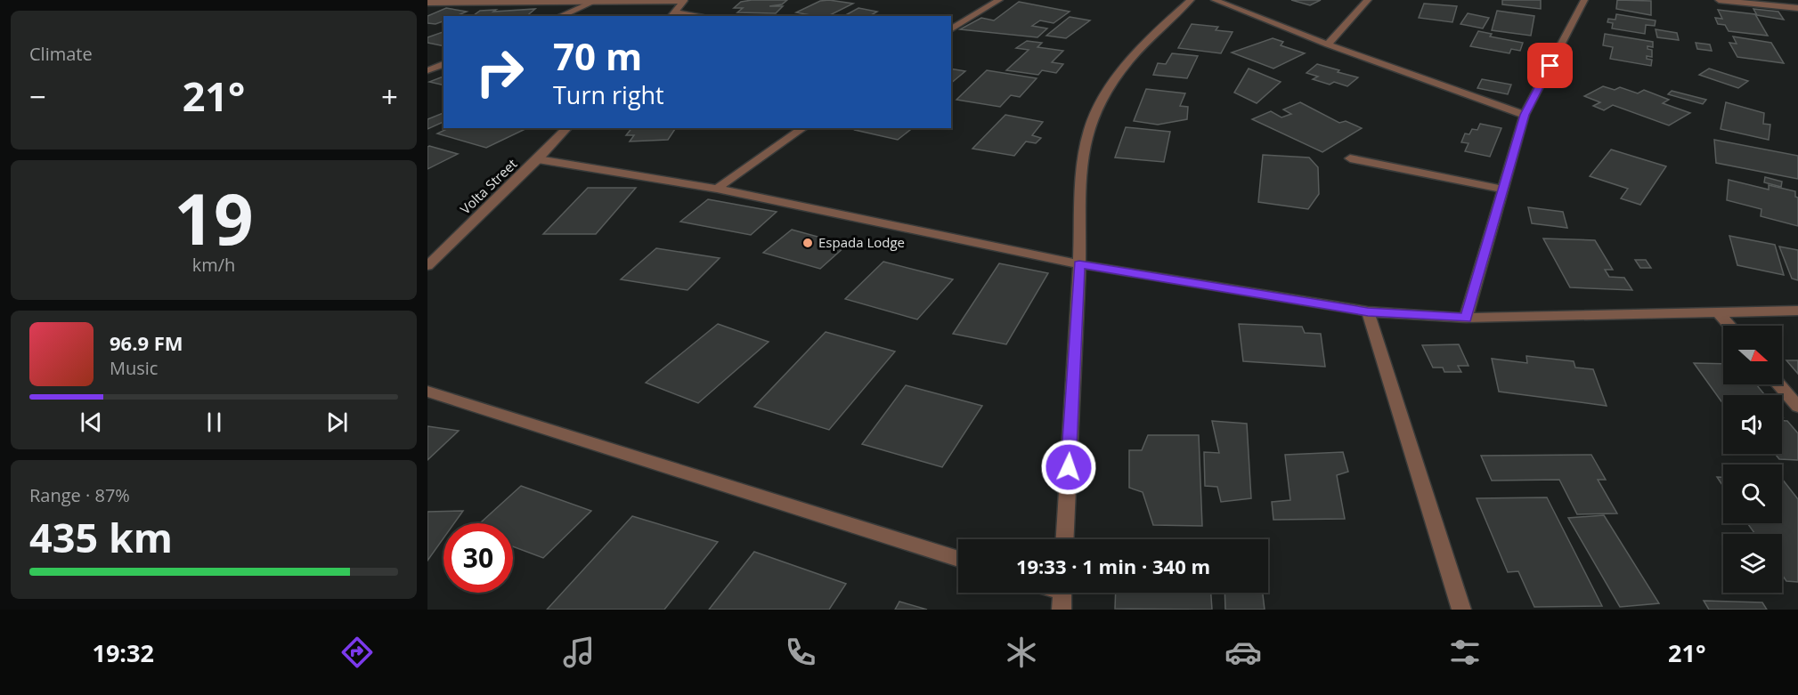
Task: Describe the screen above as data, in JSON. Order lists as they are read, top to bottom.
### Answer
{
  "streets": {
    "street": ["Volta Street"]
  },
  "places": ["Espada Lodge"],
  "north": "right",
  "page": {
    "tile": [
      "Climate",
      ["19", "km/h"],
      ["Range · 87%", "435 km"]
    ],
    "turn": ["70 m", "Turn right"],
    "heat": ["−", "21°", "+"],
    "song": ["96.9 FM", "Music"],
    "limit": "30",
    "trip": "19:33 · 1 min · 340 m",
    "tabs": ["19:32", "21°"]
  }
}
